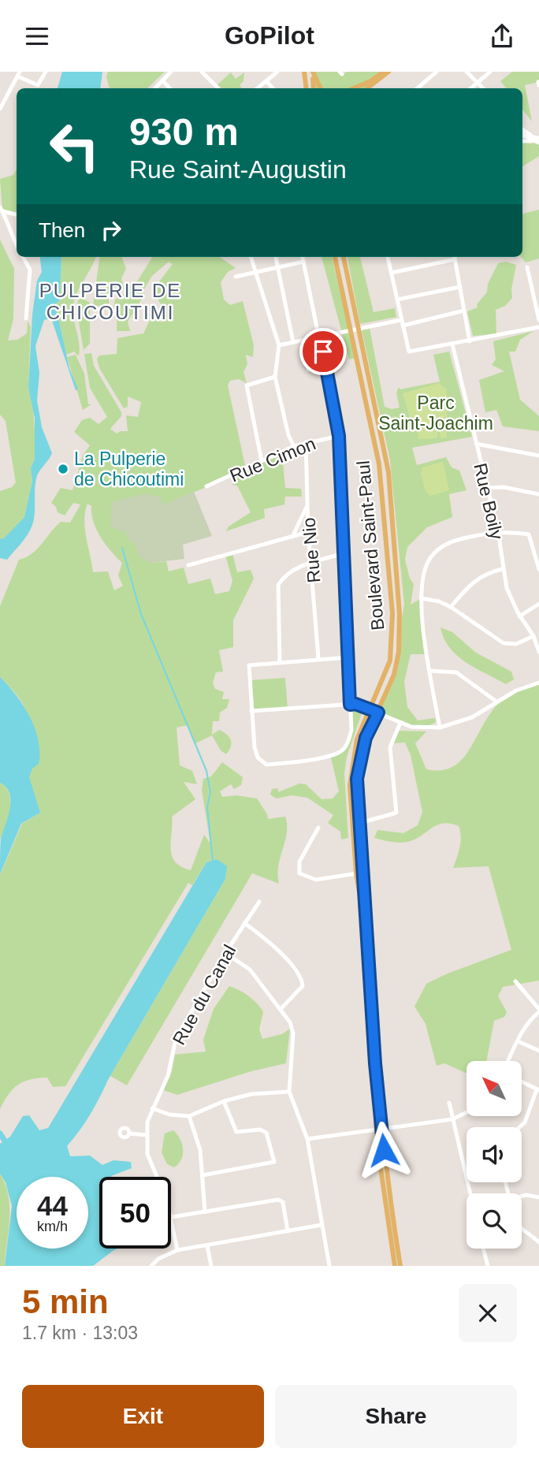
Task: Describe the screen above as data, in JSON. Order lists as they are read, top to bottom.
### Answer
{
  "streets": {
    "main road": ["Boulevard Saint-Paul"],
    "street": [
      "Rue Cimon",
      "Rue Boily",
      "Rue Nio",
      "Rue du Canal"
    ]
  },
  "crossings": [
    ["Rue Cimon", "Rue Nio"]
  ],
  "districts": ["PULPERIE DE CHICOUTIMI"],
  "parks": ["Parc Saint-Joachim"],
  "places": ["La Pulperie de Chicoutimi"],
  "north": "top left",
  "page": {
    "header": "GoPilot",
    "turn": ["930 m", "Rue Saint-Augustin"],
    "then": "Then",
    "speed": "44 km/h",
    "limit": "50",
    "heading": ["5 min", "1.7 km · 13:03"],
    "buttons": ["Exit", "Share"]
  }
}
